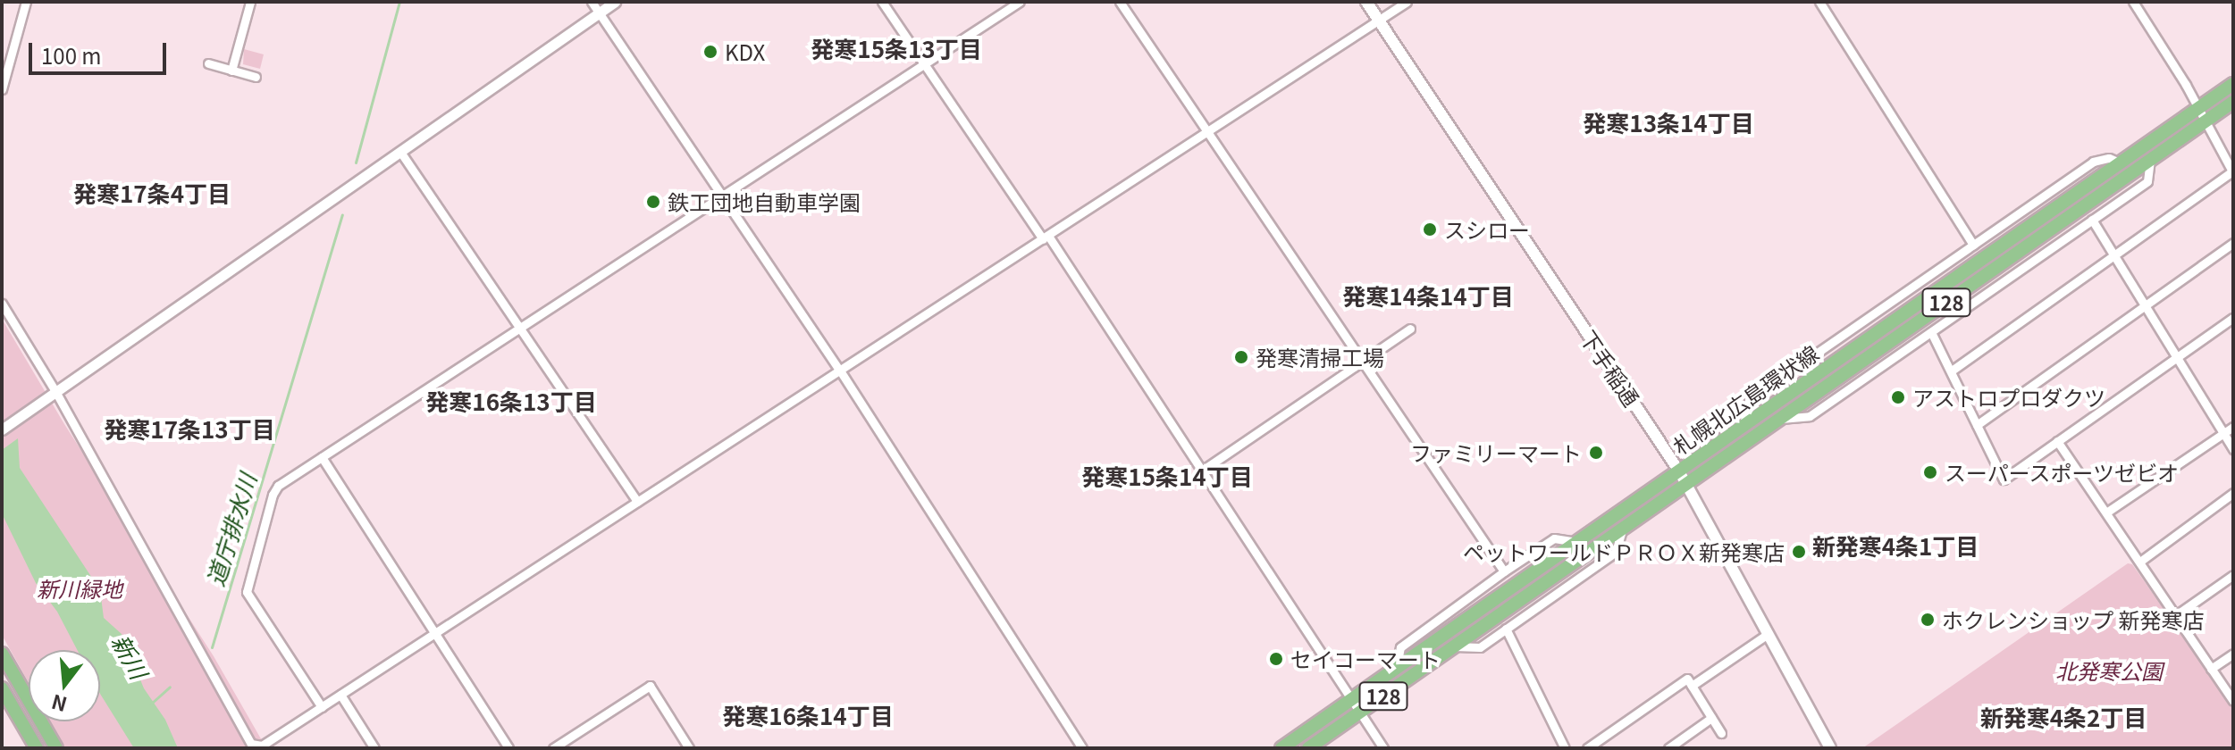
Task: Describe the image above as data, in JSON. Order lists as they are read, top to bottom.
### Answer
{
  "streets": {
    "main road": ["128", "下手稲通", "札幌北広島環状線"]
  },
  "crossings": [
    ["下手稲通", "札幌北広島環状線"]
  ],
  "districts": [
    "発寒15条13丁目",
    "発寒13条14丁目",
    "発寒17条4丁目",
    "発寒14条14丁目",
    "発寒16条13丁目",
    "発寒17条13丁目",
    "発寒15条14丁目",
    "新発寒4条1丁目",
    "発寒16条14丁目",
    "新発寒4条2丁目"
  ],
  "water": ["道庁排水川", "新川"],
  "parks": ["新川緑地", "北発寒公園"],
  "places": [
    "KDX",
    "鉄工団地自動車学園",
    "スシロー",
    "発寒清掃工場",
    "アストロプロダクツ",
    "ファミリーマート",
    "スーパースポーツゼビオ",
    "ペットワールドＰＲＯＸ新発寒店",
    "ホクレンショップ 新発寒店",
    "セイコーマート"
  ],
  "scale_bar": "100 m",
  "north": "bottom"
}
